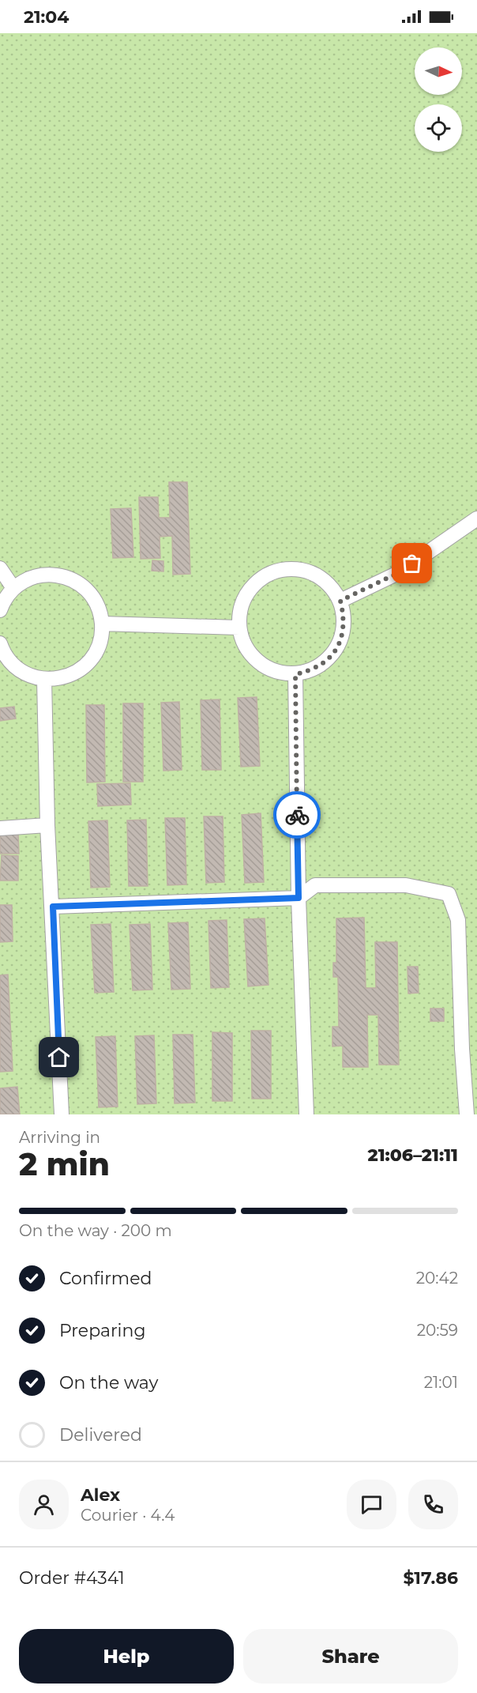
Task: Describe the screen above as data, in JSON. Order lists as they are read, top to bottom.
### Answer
{
  "north": "right",
  "page": {
    "status": "21:04",
    "heading": ["2 min", "Arriving in", "21:06–21:11"],
    "panel": [
      "Alex",
      "Courier · 4.4",
      "Order #4341",
      "$17.86"
    ],
    "bar": "On the way · 200 m",
    "list": [
      ["Confirmed", "20:42"],
      ["Preparing", "20:59"],
      ["On the way", "21:01"],
      "Delivered"
    ],
    "buttons": ["Help", "Share"]
  }
}
